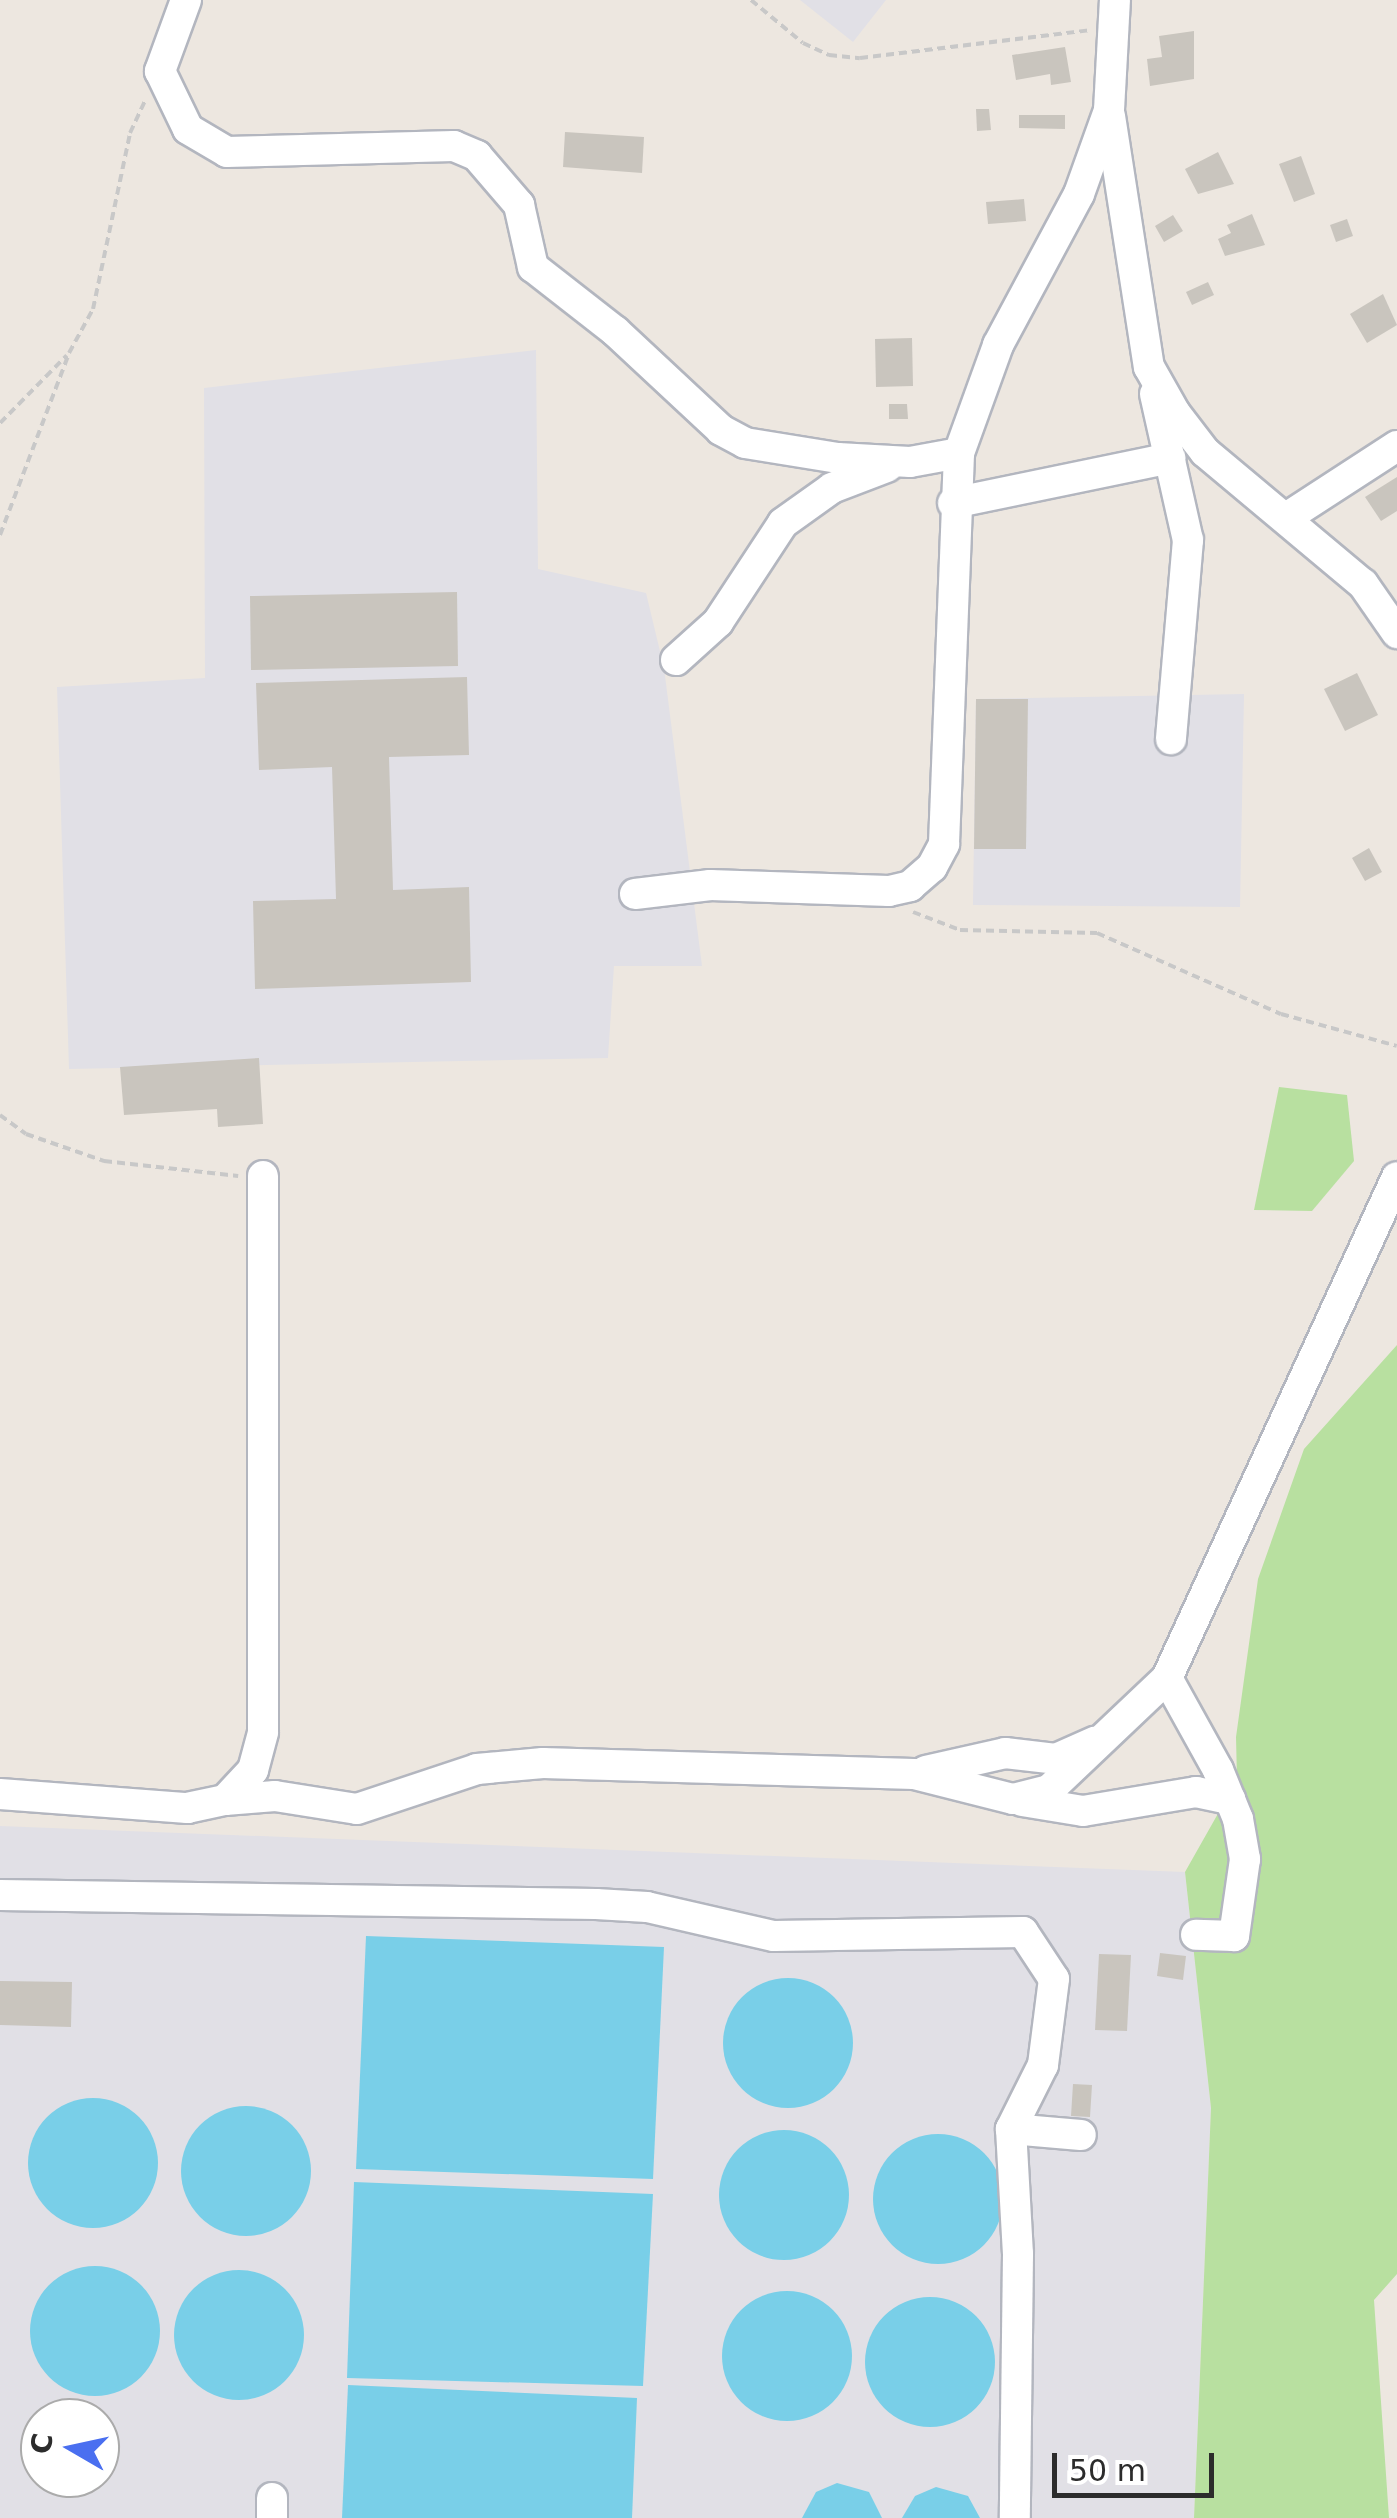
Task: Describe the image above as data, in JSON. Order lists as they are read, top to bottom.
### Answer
{
  "scale_bar": "50 m",
  "north": "left"
}
